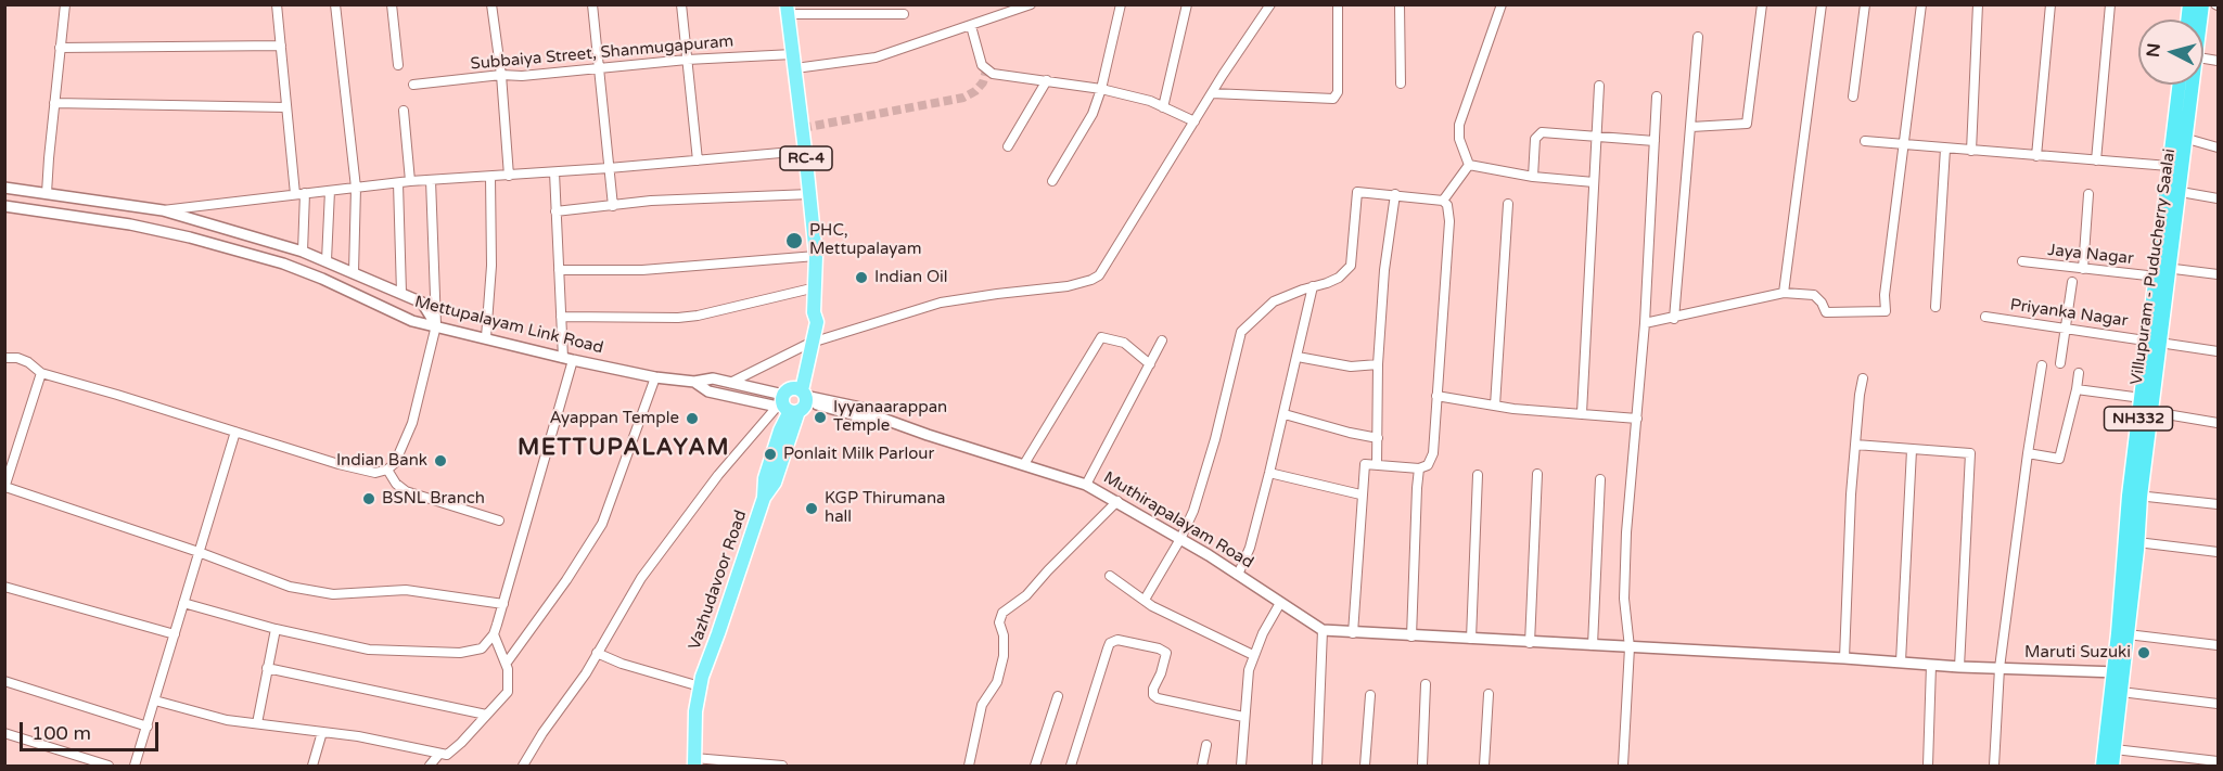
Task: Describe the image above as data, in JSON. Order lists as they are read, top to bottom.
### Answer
{
  "streets": {
    "highway": ["Villupuram - Puducherry Saalai", "NH332"],
    "main road": ["RC-4", "Vazhudavoor Road"],
    "street": [
      "Subbaiya Street, Shanmugapuram",
      "Jaya Nagar",
      "Priyanka Nagar",
      "Mettupalayam Link Road",
      "Muthirapalayam Road"
    ]
  },
  "crossings": [
    ["Subbaiya Street, Shanmugapuram", "RC-4"],
    ["RC-4", "Vazhudavoor Road"],
    ["Jaya Nagar", "Villupuram - Puducherry Saalai"],
    ["Villupuram - Puducherry Saalai", "Priyanka Nagar"],
    ["Mettupalayam Link Road", "Muthirapalayam Road"],
    ["Mettupalayam Link Road", "Vazhudavoor Road"],
    ["Muthirapalayam Road", "Vazhudavoor Road"]
  ],
  "districts": ["METTUPALAYAM"],
  "places": [
    "PHC, Mettupalayam",
    "Indian Oil",
    "Iyyanaarappan Temple",
    "Ayappan Temple",
    "Ponlait Milk Parlour",
    "Indian Bank",
    "BSNL Branch",
    "KGP Thirumana hall",
    "Maruti Suzuki"
  ],
  "scale_bar": "100 m",
  "north": "left"
}
